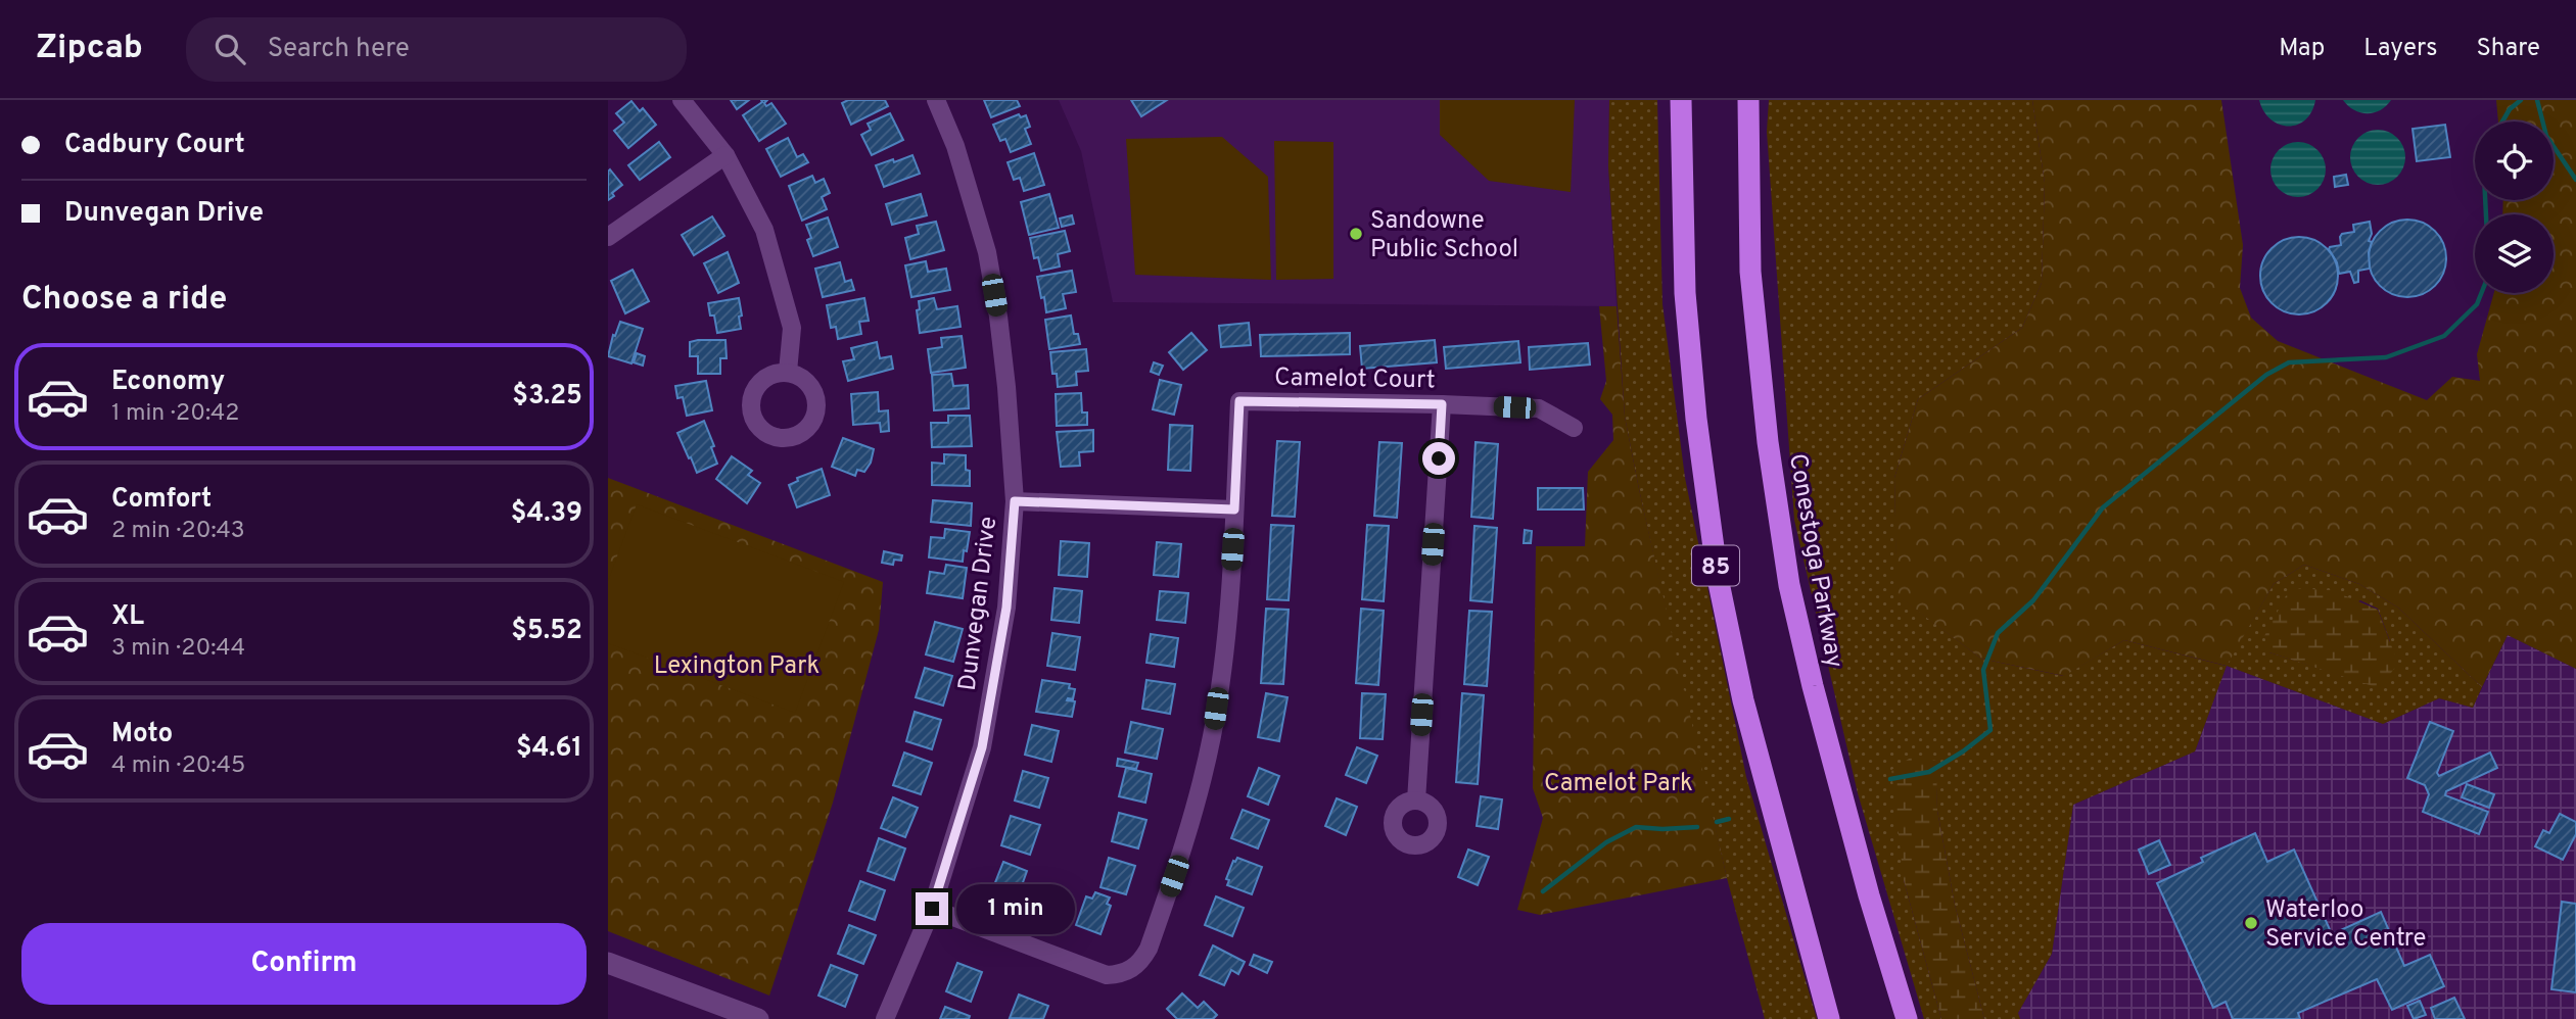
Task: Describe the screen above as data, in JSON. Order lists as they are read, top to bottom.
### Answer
{
  "streets": {
    "highway": ["Conestoga Parkway", "85"],
    "street": ["Camelot Court", "Dunvegan Drive"]
  },
  "parks": ["Lexington Park", "Camelot Park"],
  "places": ["Sandowne Public School", "Waterloo Service Centre"],
  "page": {
    "header": "Zipcab",
    "search": "Search here",
    "nav": ["Map", "Layers", "Share"],
    "banner": ["Cadbury Court", "Dunvegan Drive"],
    "heading": "Choose a ride",
    "list": [
      {
        "name": "Economy",
        "note": "1 min · 20:42",
        "value": "$3.25"
      },
      {
        "name": "Comfort",
        "note": "2 min · 20:43",
        "value": "$4.39"
      },
      {
        "name": "XL",
        "note": "3 min · 20:44",
        "value": "$5.52"
      },
      {
        "name": "Moto",
        "note": "4 min · 20:45",
        "value": "$4.61"
      }
    ],
    "bubble": "1 min",
    "buttons": "Confirm"
  }
}
